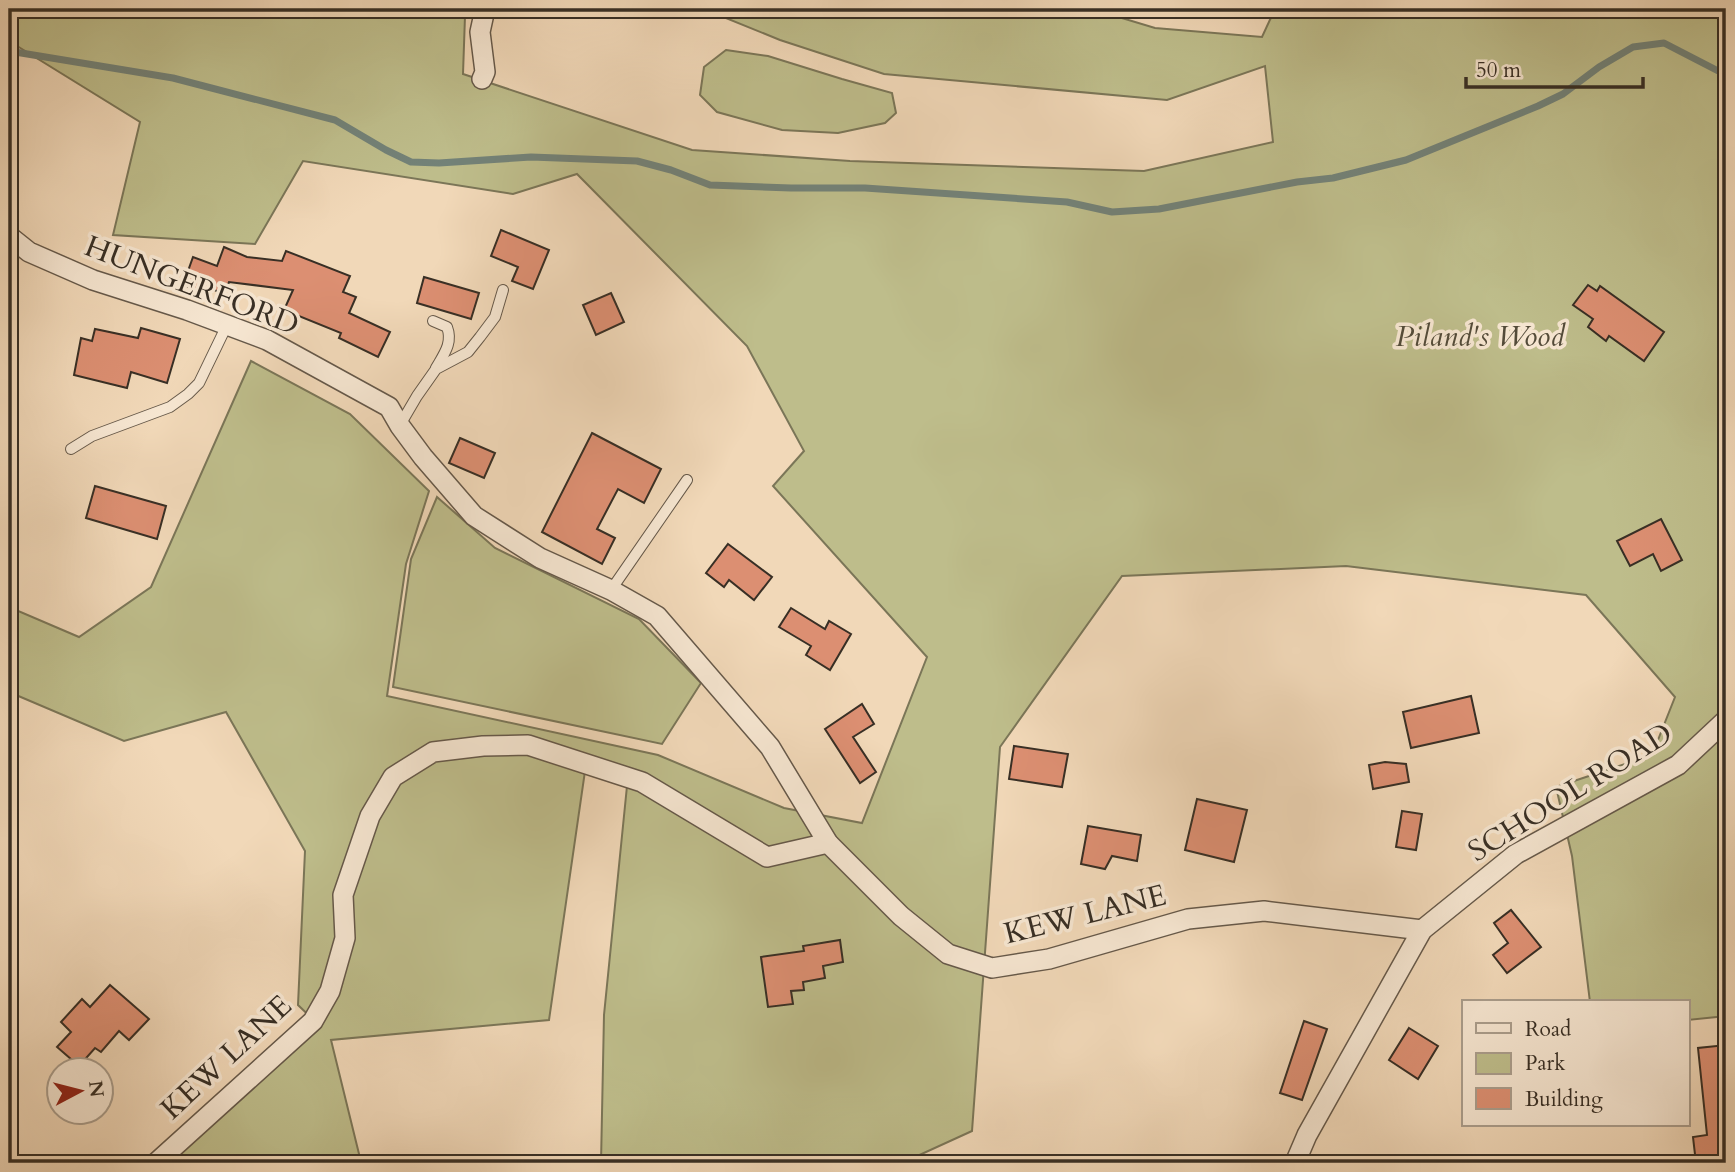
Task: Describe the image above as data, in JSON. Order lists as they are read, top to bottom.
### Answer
{
  "streets": {
    "street": ["HUNGERFORD", "SCHOOL ROAD", "KEW LANE"]
  },
  "crossings": [
    ["HUNGERFORD", "KEW LANE"],
    ["SCHOOL ROAD", "KEW LANE"]
  ],
  "parks": ["Piland's Wood"],
  "legend": ["Road", "Park", "Building"],
  "scale_bar": "50 m",
  "north": "right"
}
